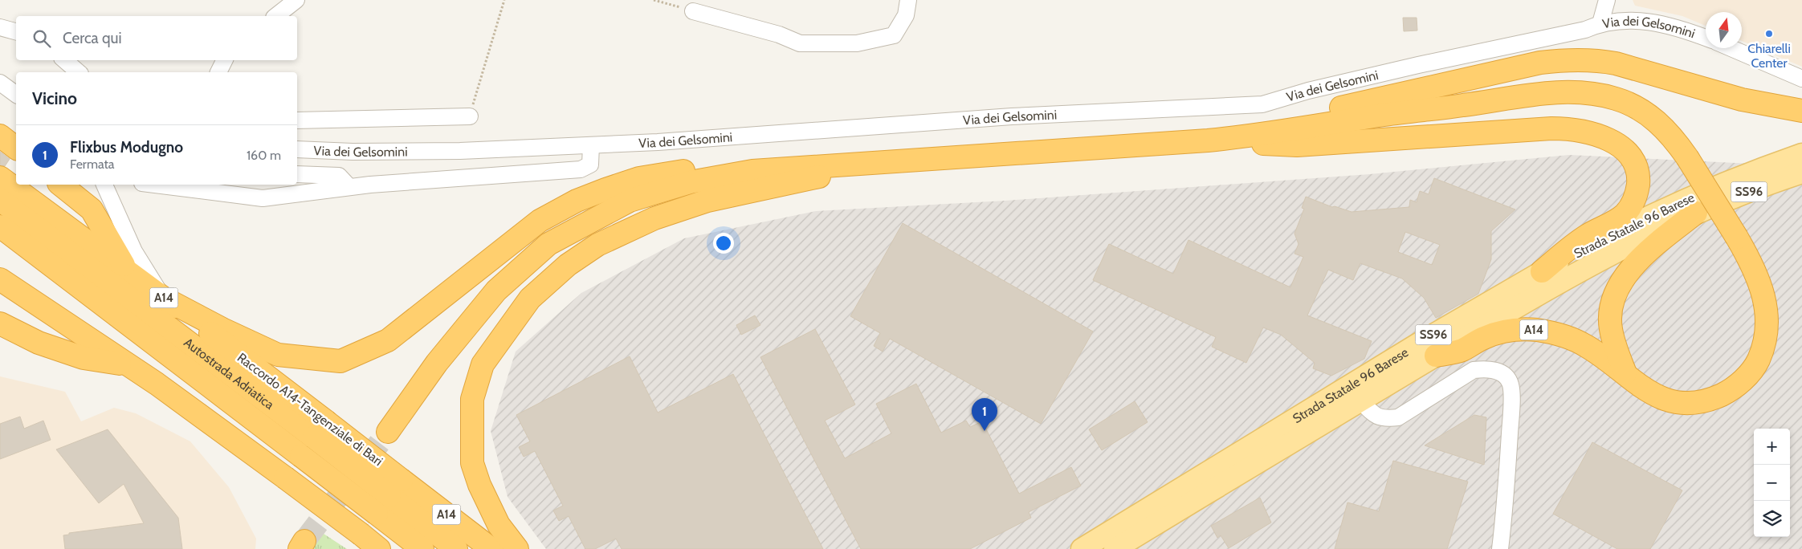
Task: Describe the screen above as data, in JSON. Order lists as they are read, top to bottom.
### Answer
{
  "streets": {
    "highway": ["A14", "Autostrada Adriatica", "Raccordo A14-Tangenziale di Bari"],
    "main road": ["SS96", "Strada Statale 96 Barese"],
    "street": ["Via dei Gelsomini"]
  },
  "crossings": [
    ["Strada Statale 96 Barese", "A14"],
    ["A14", "Autostrada Adriatica"],
    ["Autostrada Adriatica", "Raccordo A14-Tangenziale di Bari"]
  ],
  "places": ["Chiarelli Center"],
  "north": "top",
  "page": {
    "search": "Cerca qui",
    "heading": "Vicino",
    "list": [
      {
        "mark": "1",
        "name": "Flixbus Modugno",
        "note": "Fermata",
        "value": "160 m"
      }
    ],
    "pins": "1",
    "map_buttons": ["+", "−"]
  }
}
